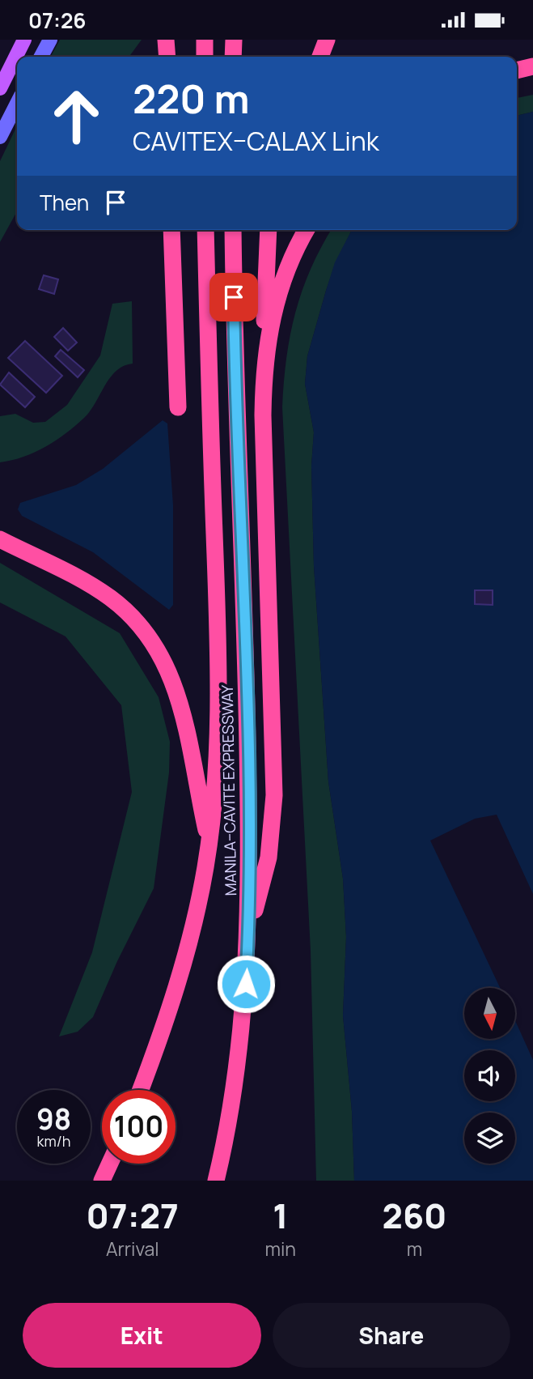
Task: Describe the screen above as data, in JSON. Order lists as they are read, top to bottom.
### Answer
{
  "streets": {
    "highway": ["MANILA–CAVITE EXPRESSWAY"]
  },
  "north": "bottom",
  "page": {
    "status": "07:26",
    "turn": ["220 m", "CAVITEX–CALAX Link"],
    "then": "Then",
    "speed": "98 km/h",
    "limit": "100",
    "eta": [
      "07:27",
      "Arrival",
      "1",
      "min",
      "260",
      "m"
    ],
    "buttons": ["Exit", "Share"]
  }
}
